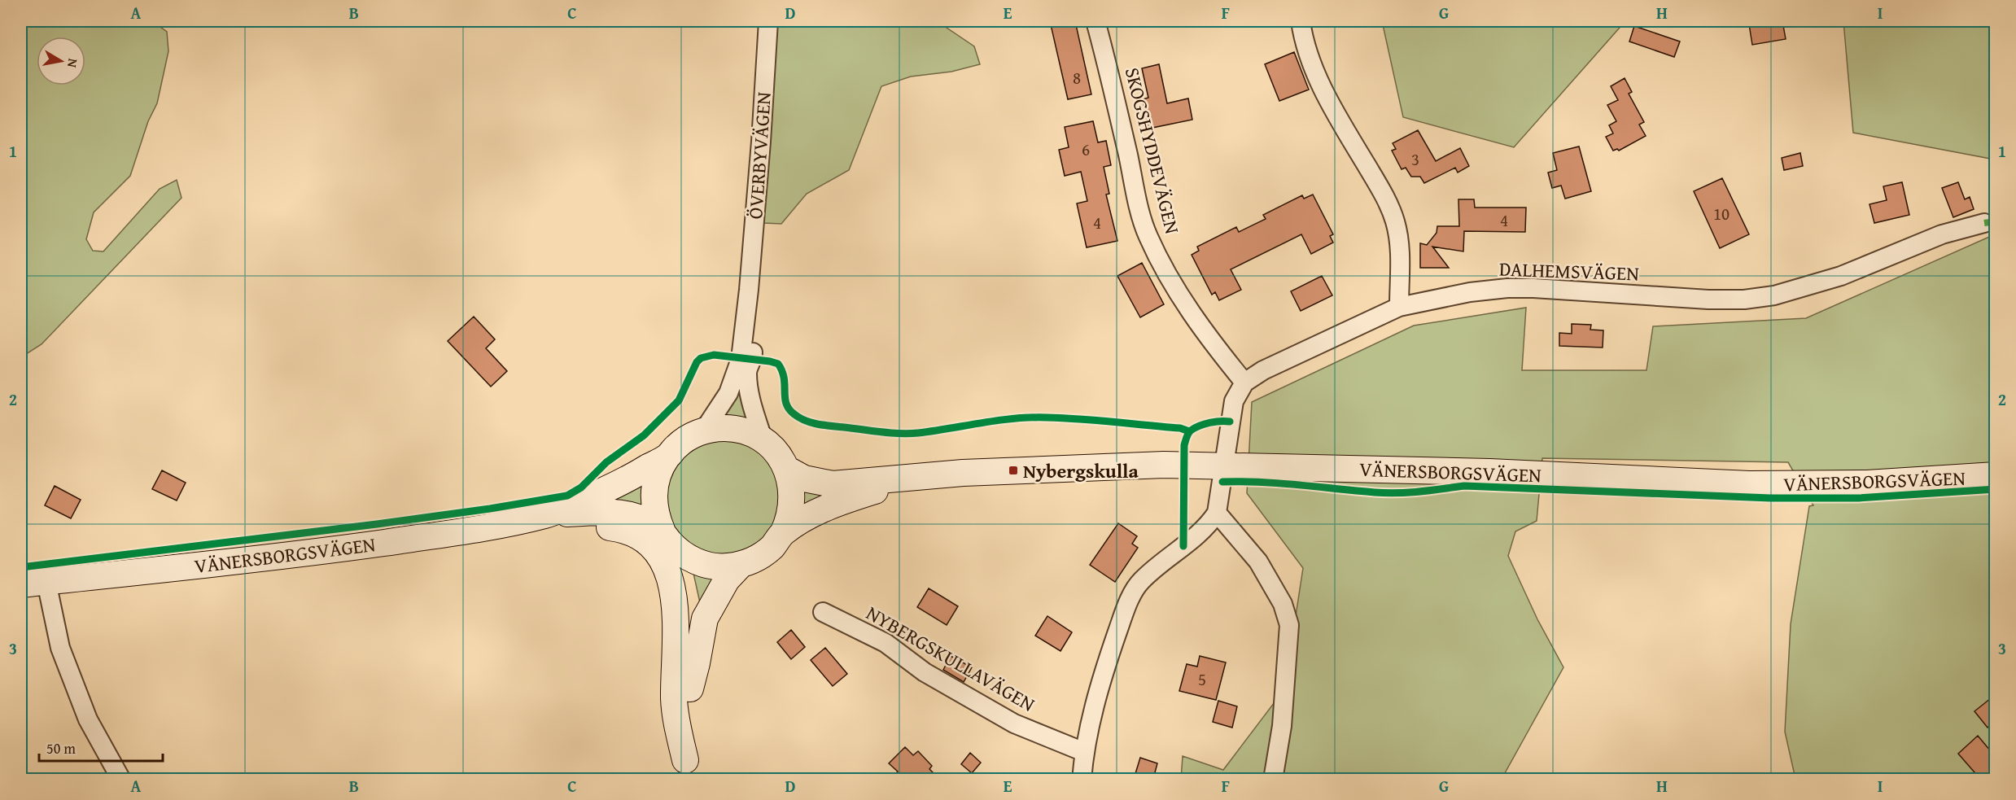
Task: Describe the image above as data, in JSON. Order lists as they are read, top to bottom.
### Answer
{
  "streets": {
    "main road": ["VÄNERSBORGSVÄGEN"],
    "street": [
      "SKOGSHYDDEVÄGEN",
      "ÖVERBYVÄGEN",
      "DALHEMSVÄGEN",
      "NYBERGSKULLAVÄGEN"
    ]
  },
  "crossings": [
    ["SKOGSHYDDEVÄGEN", "DALHEMSVÄGEN"],
    ["ÖVERBYVÄGEN", "VÄNERSBORGSVÄGEN"]
  ],
  "places": {
    "transit": ["Nybergskulla"]
  },
  "house_numbers": [
    "8",
    "6",
    "3",
    "10",
    "4",
    "4",
    "5"
  ],
  "scale_bar": "50 m",
  "north": "right",
  "grid": {
    "columns": [
      "A",
      "B",
      "C",
      "D",
      "E",
      "F",
      "G",
      "H",
      "I"
    ],
    "rows": ["1", "2", "3"]
  }
}
